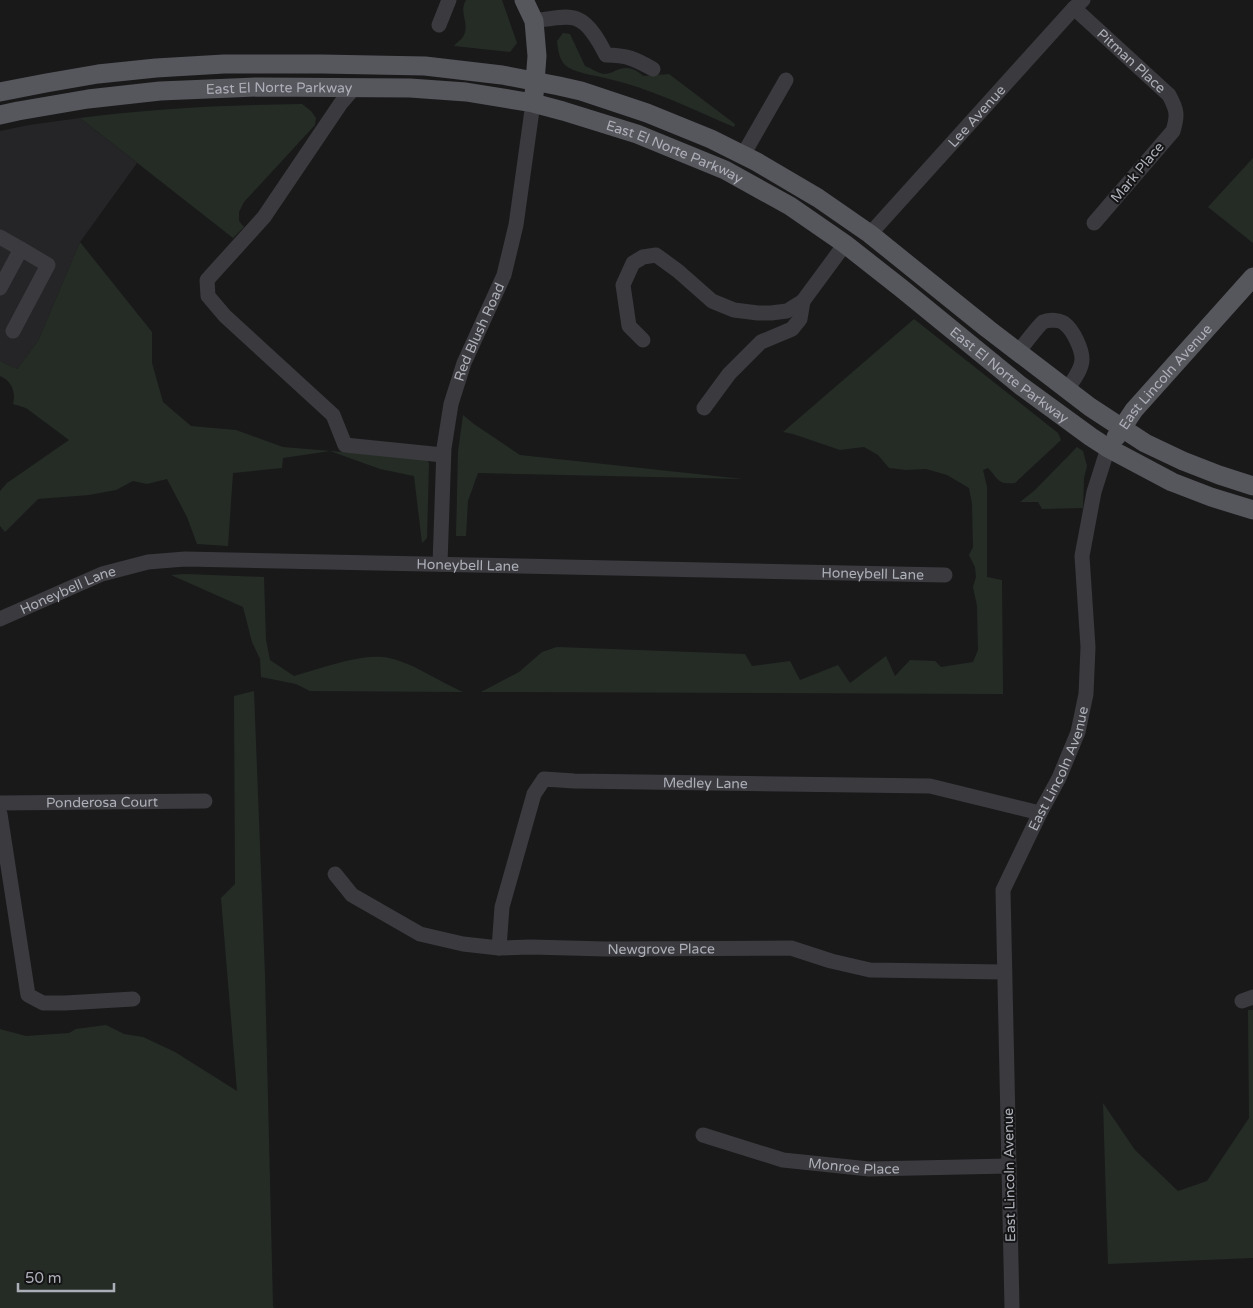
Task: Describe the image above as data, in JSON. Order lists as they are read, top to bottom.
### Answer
{
  "streets": {
    "main road": ["East El Norte Parkway", "East Lincoln Avenue"],
    "street": [
      "Pitman Place",
      "Lee Avenue",
      "Mark Place",
      "Red Blush Road",
      "Honeybell Lane",
      "Medley Lane",
      "Ponderosa Court",
      "Newgrove Place",
      "Monroe Place"
    ]
  },
  "crossings": [
    ["Pitman Place", "Lee Avenue"],
    ["Pitman Place", "Mark Place"],
    ["East El Norte Parkway", "Lee Avenue"],
    ["East El Norte Parkway", "Red Blush Road"],
    ["East El Norte Parkway", "East Lincoln Avenue"],
    ["Red Blush Road", "Honeybell Lane"],
    ["East Lincoln Avenue", "Medley Lane"],
    ["East Lincoln Avenue", "Newgrove Place"],
    ["East Lincoln Avenue", "Monroe Place"],
    ["Medley Lane", "Newgrove Place"]
  ],
  "scale_bar": "50 m"
}
